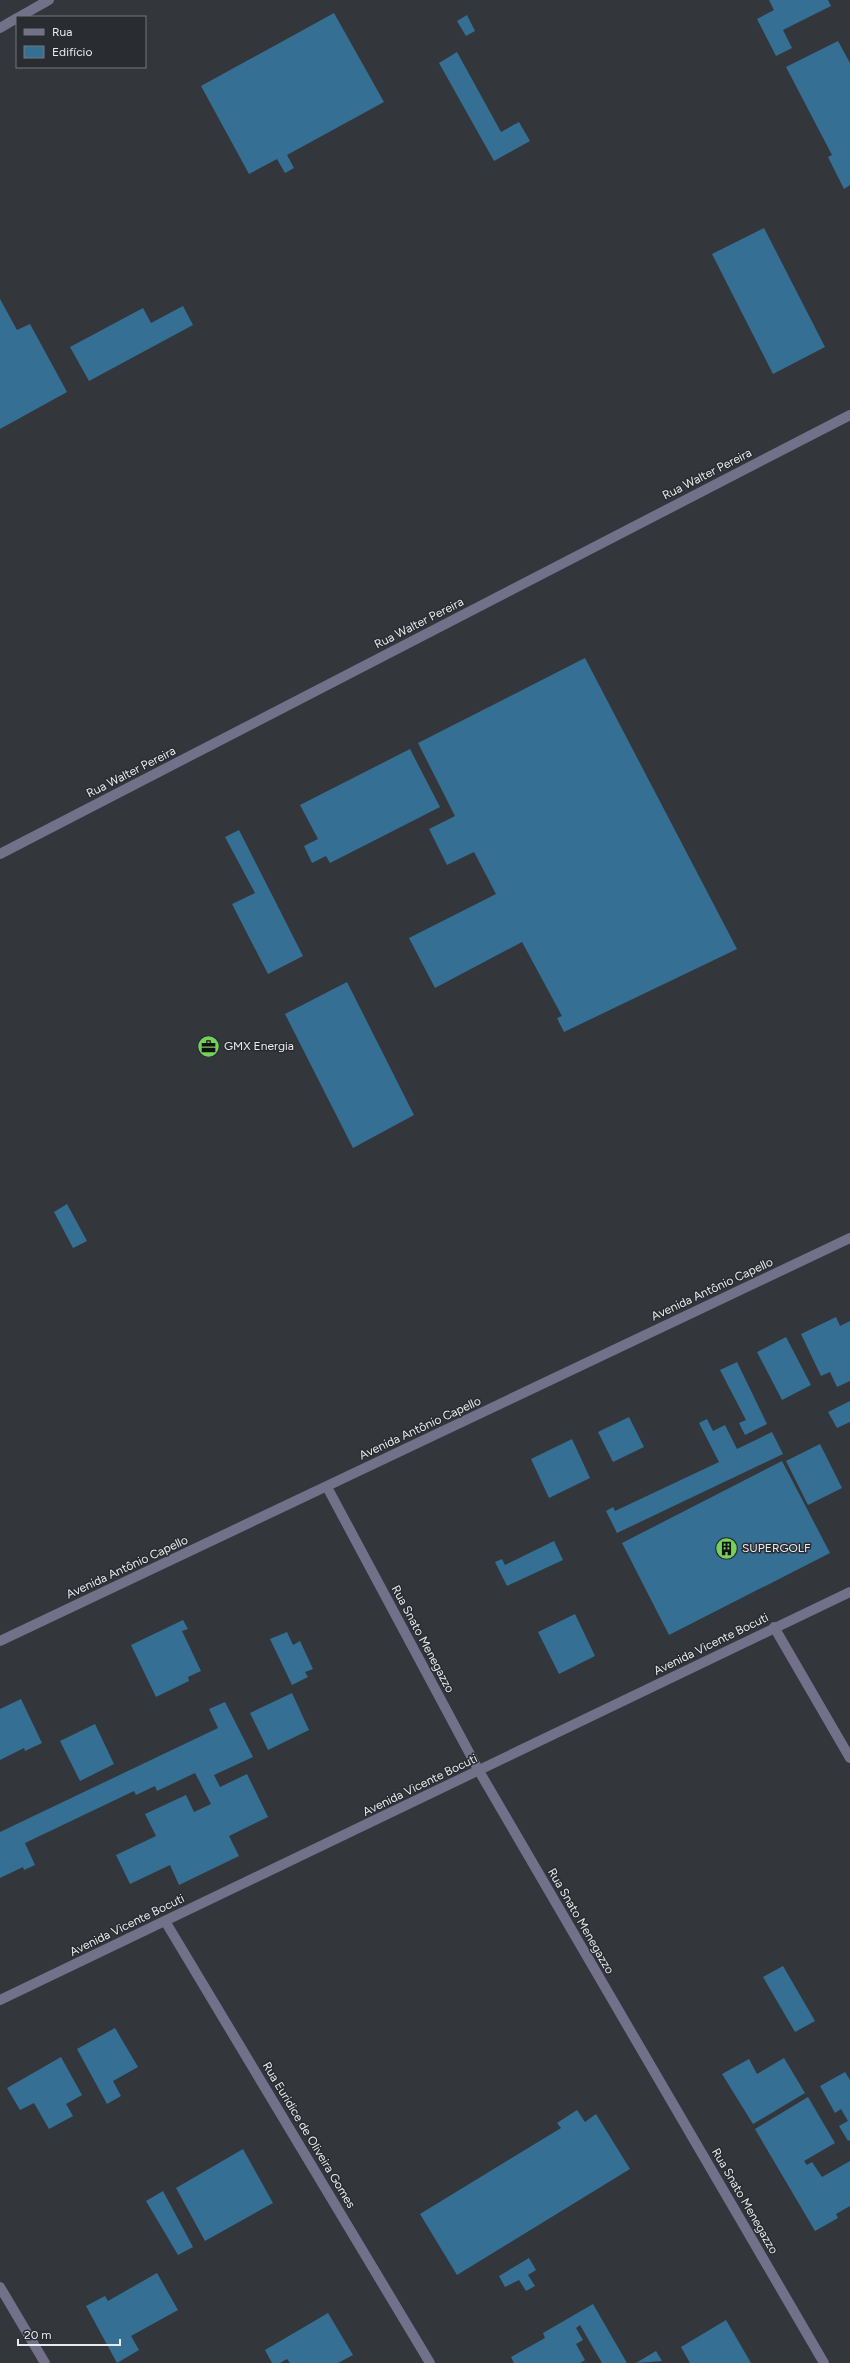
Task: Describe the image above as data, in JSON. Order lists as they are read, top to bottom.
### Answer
{
  "streets": {
    "street": [
      "Rua Walter Pereira",
      "Avenida Antônio Capello",
      "Rua Snato Menegazzo",
      "Avenida Vicente Bocuti",
      "Rua Euridice de Oliveira Gomes"
    ]
  },
  "crossings": [
    ["Avenida Antônio Capello", "Rua Snato Menegazzo"],
    ["Rua Snato Menegazzo", "Avenida Vicente Bocuti"],
    ["Avenida Vicente Bocuti", "Rua Euridice de Oliveira Gomes"]
  ],
  "places": {
    "office": ["GMX Energia"],
    "building": ["SUPERGOLF"]
  },
  "legend": ["Rua", "Edifício"],
  "scale_bar": "20 m"
}
